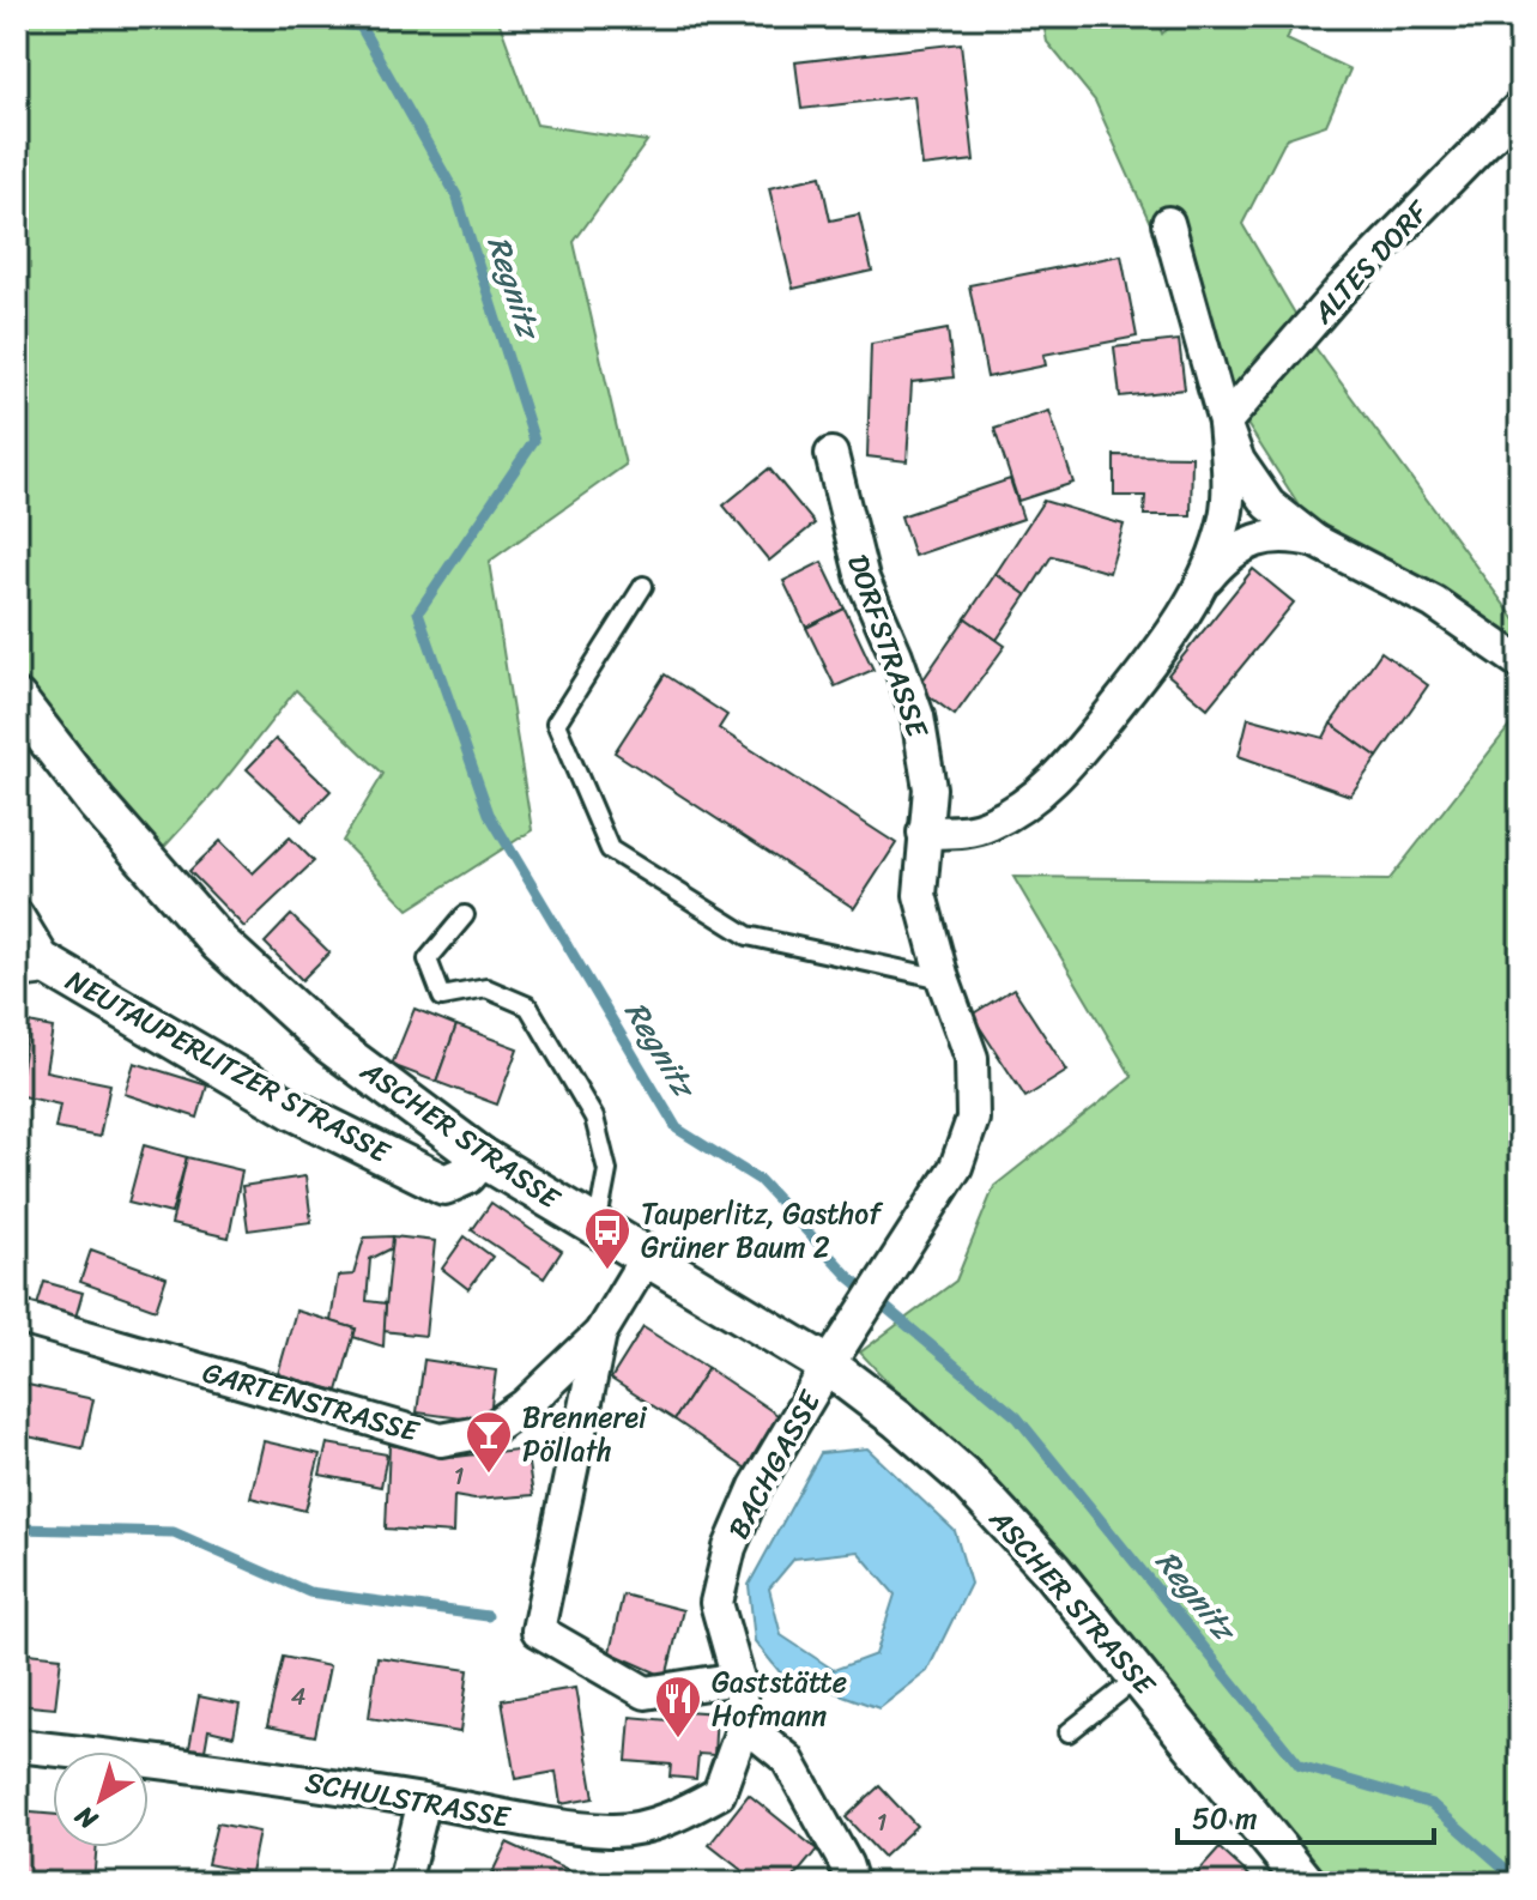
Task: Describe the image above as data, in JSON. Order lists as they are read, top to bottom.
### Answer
{
  "streets": {
    "street": [
      "ALTES DORF",
      "DORFSTRASSE",
      "NEUTAUPERLITZER STRASSE",
      "ASCHER STRASSE",
      "GARTENSTRASSE",
      "BACHGASSE",
      "SCHULSTRASSE"
    ]
  },
  "crossings": [
    ["DORFSTRASSE", "ASCHER STRASSE"],
    ["DORFSTRASSE", "BACHGASSE"],
    ["NEUTAUPERLITZER STRASSE", "ASCHER STRASSE"],
    ["ASCHER STRASSE", "GARTENSTRASSE"],
    ["ASCHER STRASSE", "BACHGASSE"],
    ["BACHGASSE", "SCHULSTRASSE"]
  ],
  "water": ["Regnitz"],
  "places": {
    "bus stop": ["Tauperlitz, Gasthof Grüner Baum 2"],
    "bar": ["Brennerei Pöllath"],
    "restaurant": ["Gaststätte Hofmann"]
  },
  "house_numbers": ["1", "4", "1"],
  "scale_bar": "50 m",
  "north": "bottom left"
}
